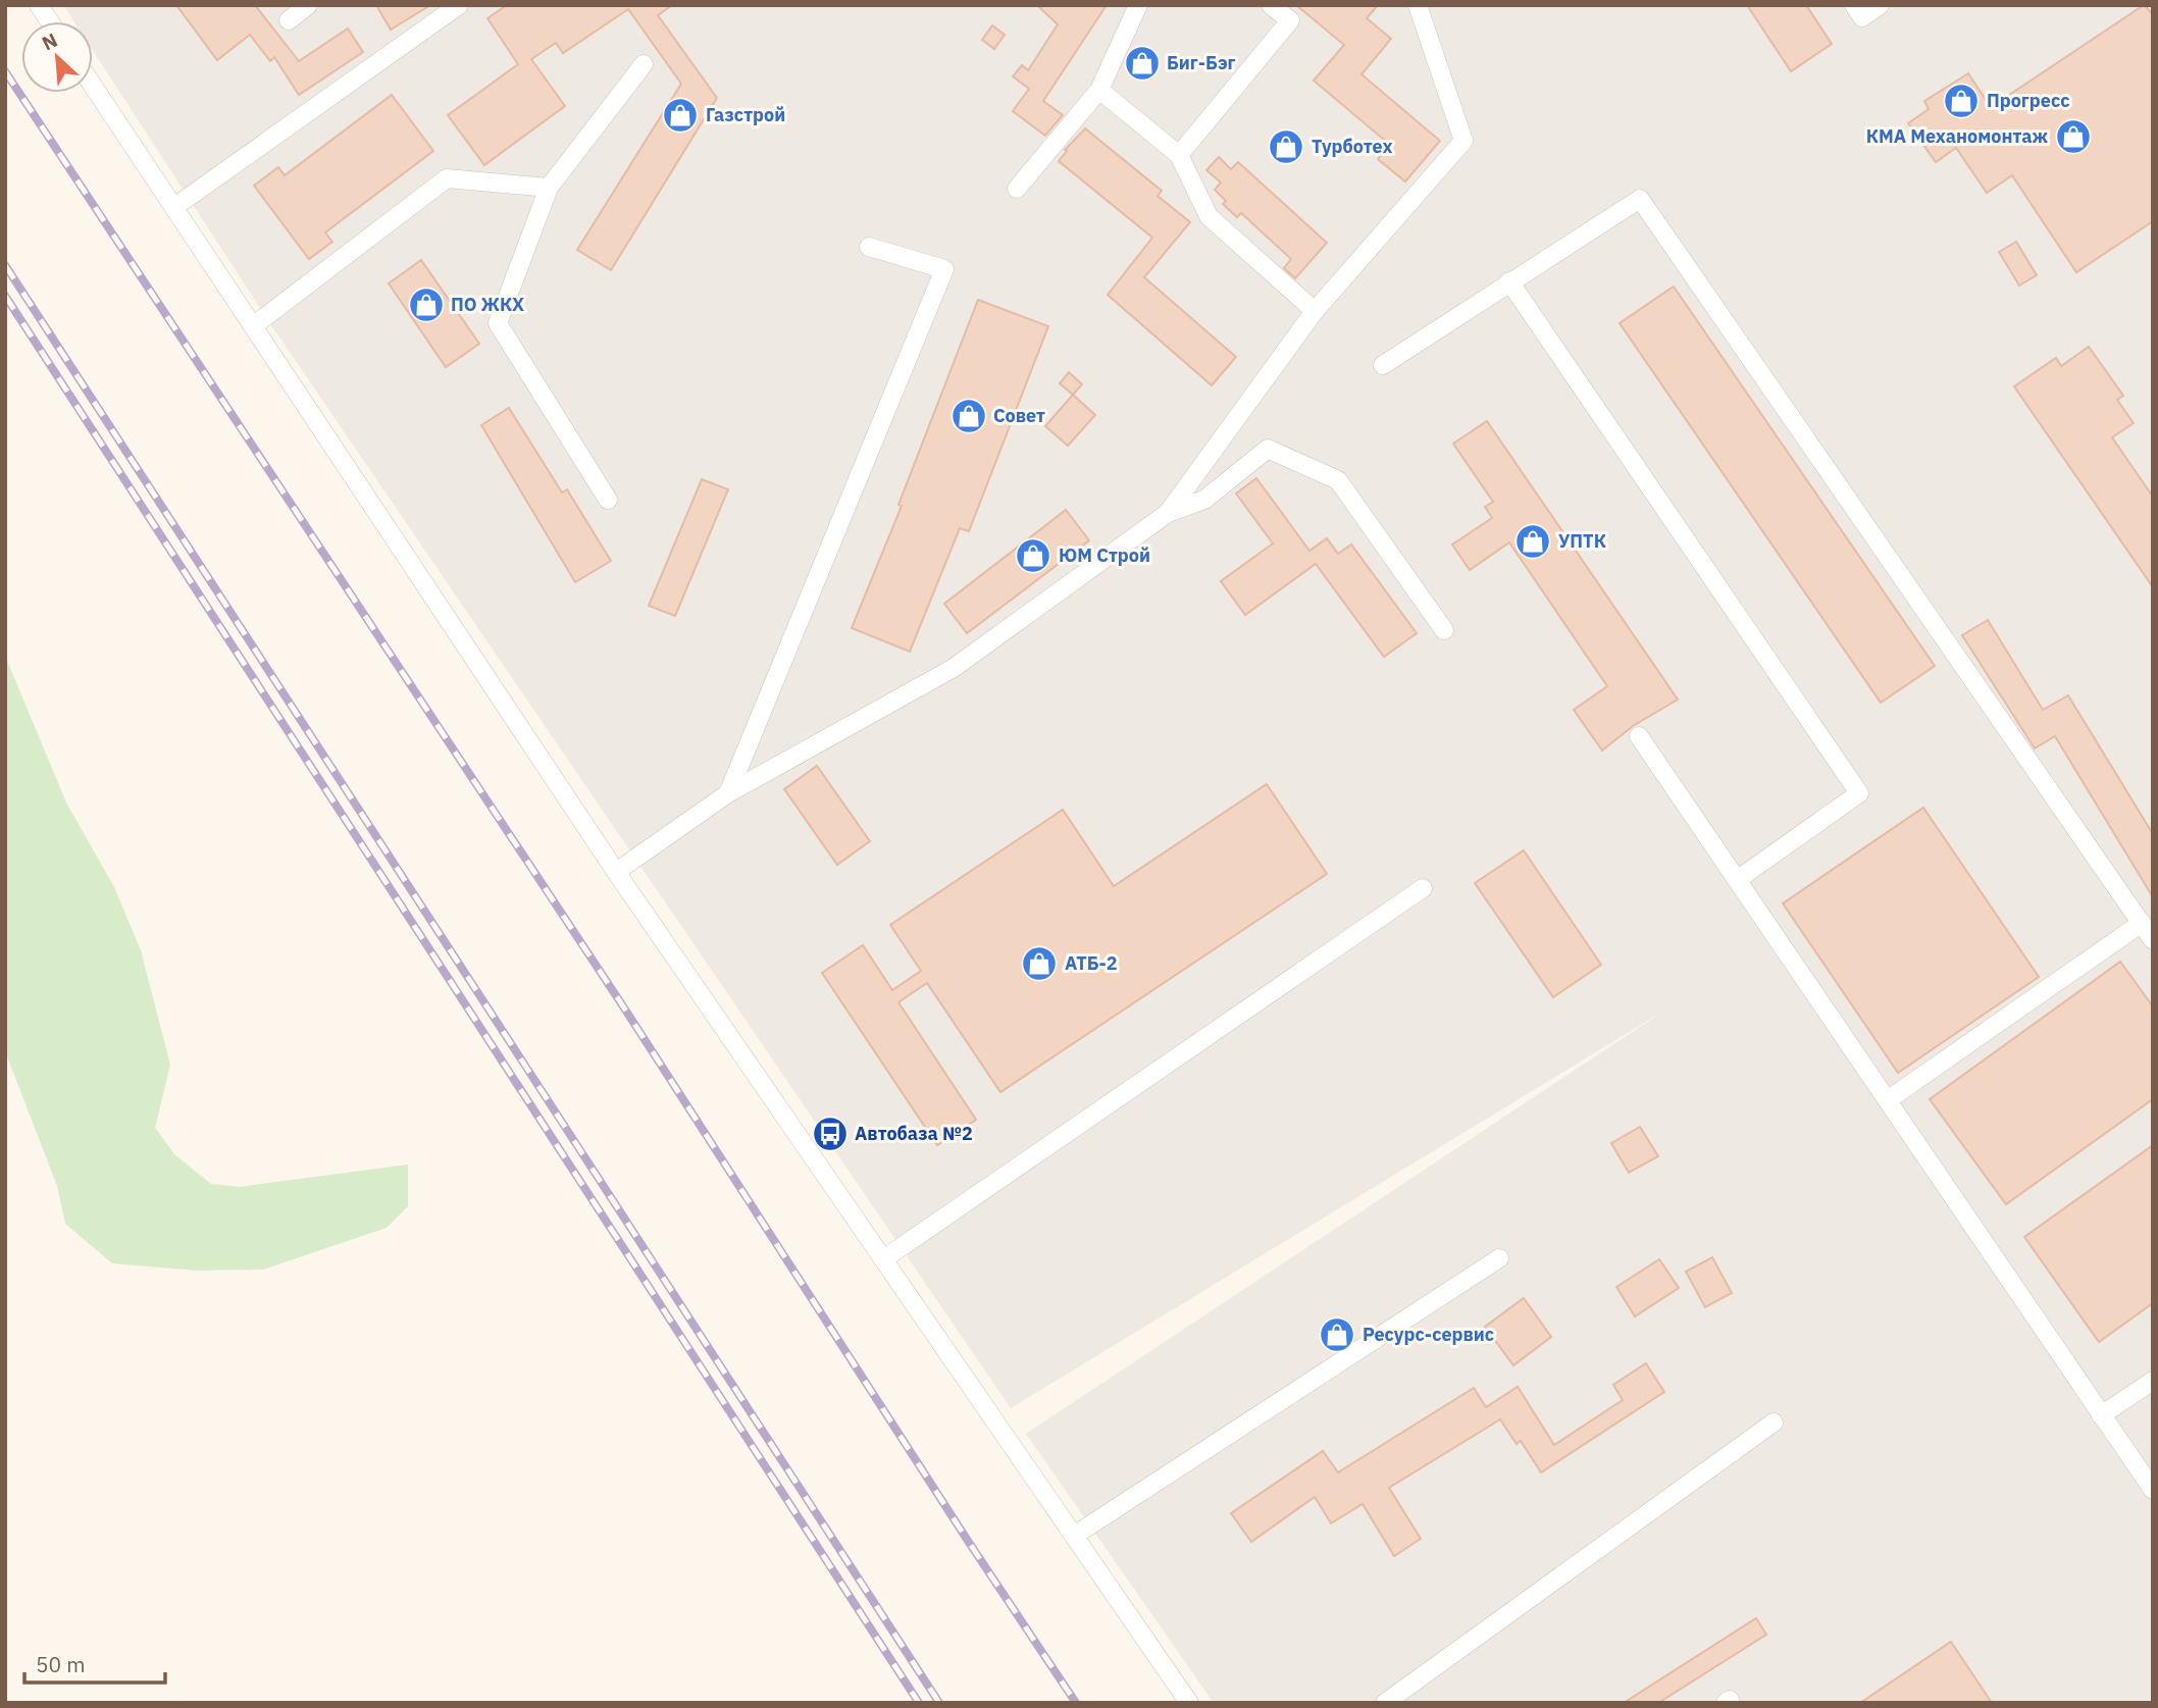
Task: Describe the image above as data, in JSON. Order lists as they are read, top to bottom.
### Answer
{
  "places": {
    "shop": [
      "Биг-Бэг",
      "Прогресс",
      "Газстрой",
      "КМА Механомонтаж",
      "Турботех",
      "ПО ЖКХ",
      "Совет",
      "УПТК",
      "ЮМ Строй",
      "АТБ-2",
      "Ресурс-сервис"
    ],
    "bus stop": ["Автобаза №2"]
  },
  "scale_bar": "50 m",
  "north": "top left"
}
